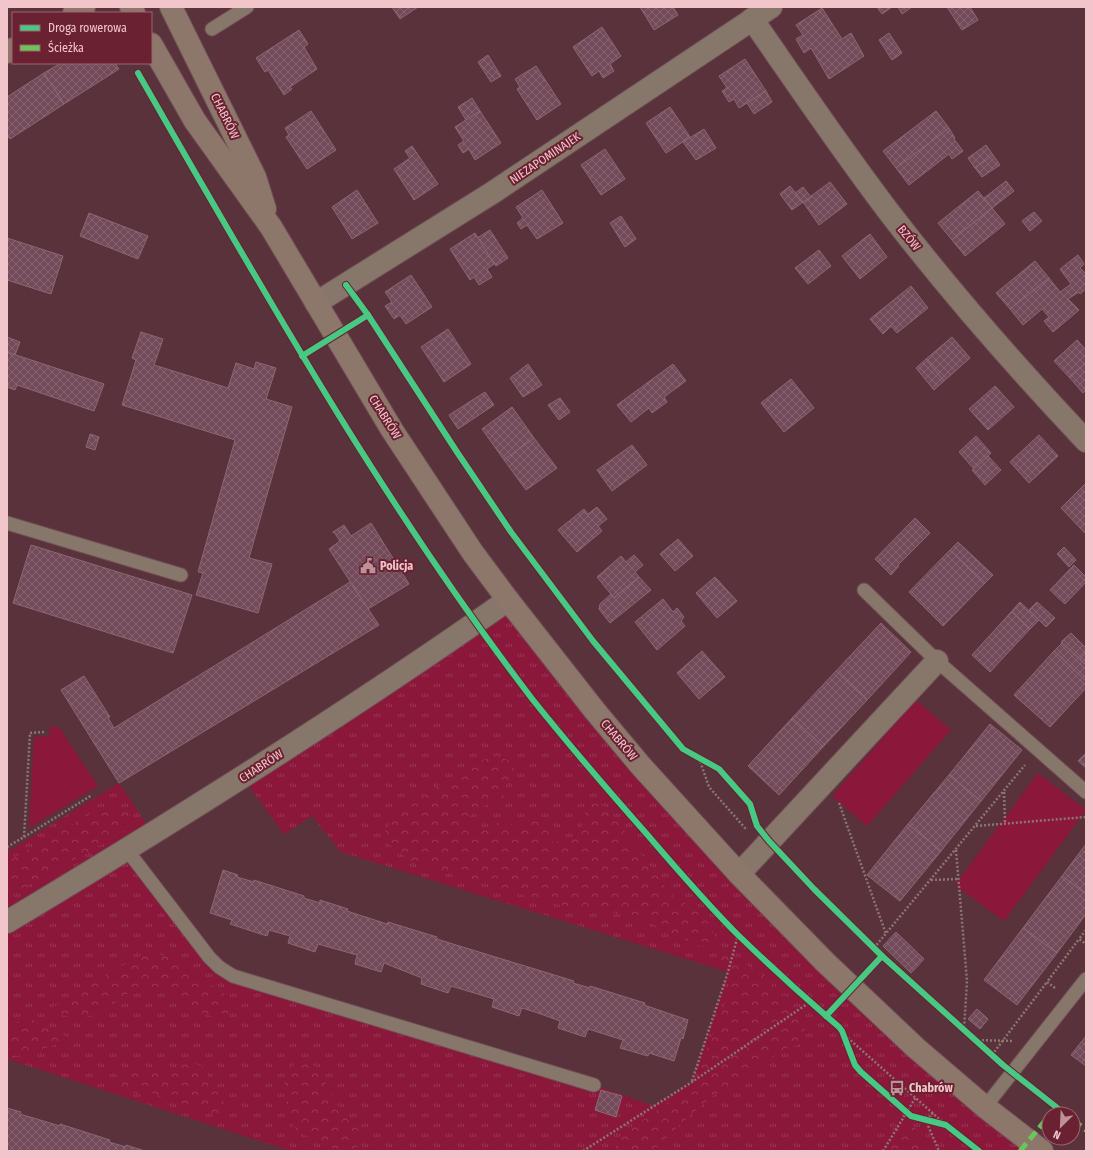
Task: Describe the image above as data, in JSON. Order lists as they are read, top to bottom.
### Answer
{
  "streets": {
    "street": ["CHABRÓW", "NIEZAPOMINAJEK", "BZÓW"]
  },
  "crossings": [
    ["CHABRÓW", "NIEZAPOMINAJEK"],
    ["NIEZAPOMINAJEK", "BZÓW"]
  ],
  "places": {
    "public building": ["Policja"],
    "bus stop": ["Chabrów"]
  },
  "legend": ["Droga rowerowa", "Ścieżka"],
  "north": "bottom left"
}
